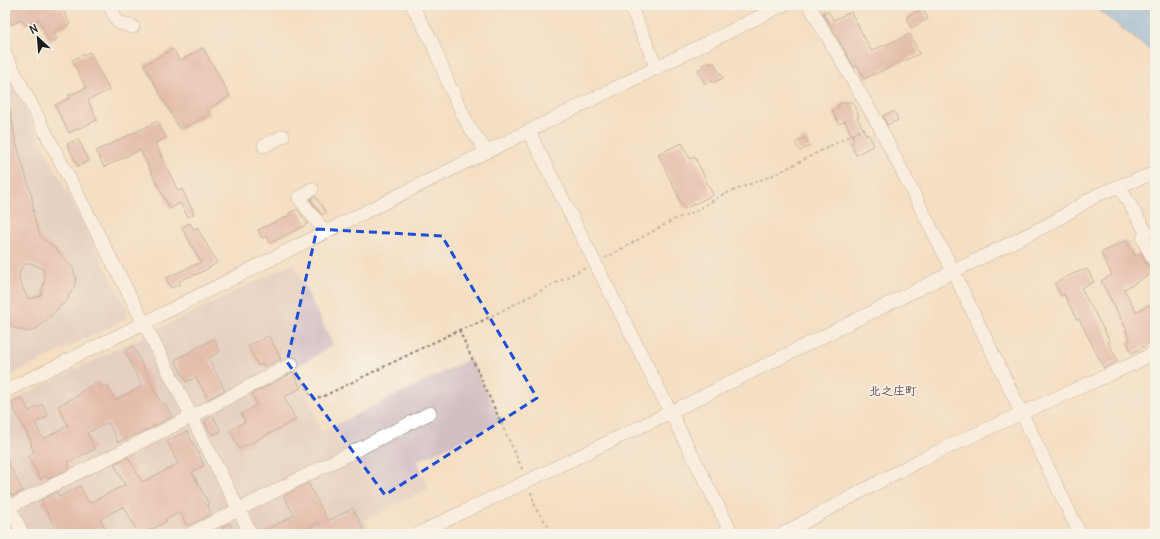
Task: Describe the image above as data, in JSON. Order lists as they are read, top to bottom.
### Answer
{
  "districts": ["北之庄町"],
  "north": "top left"
}
